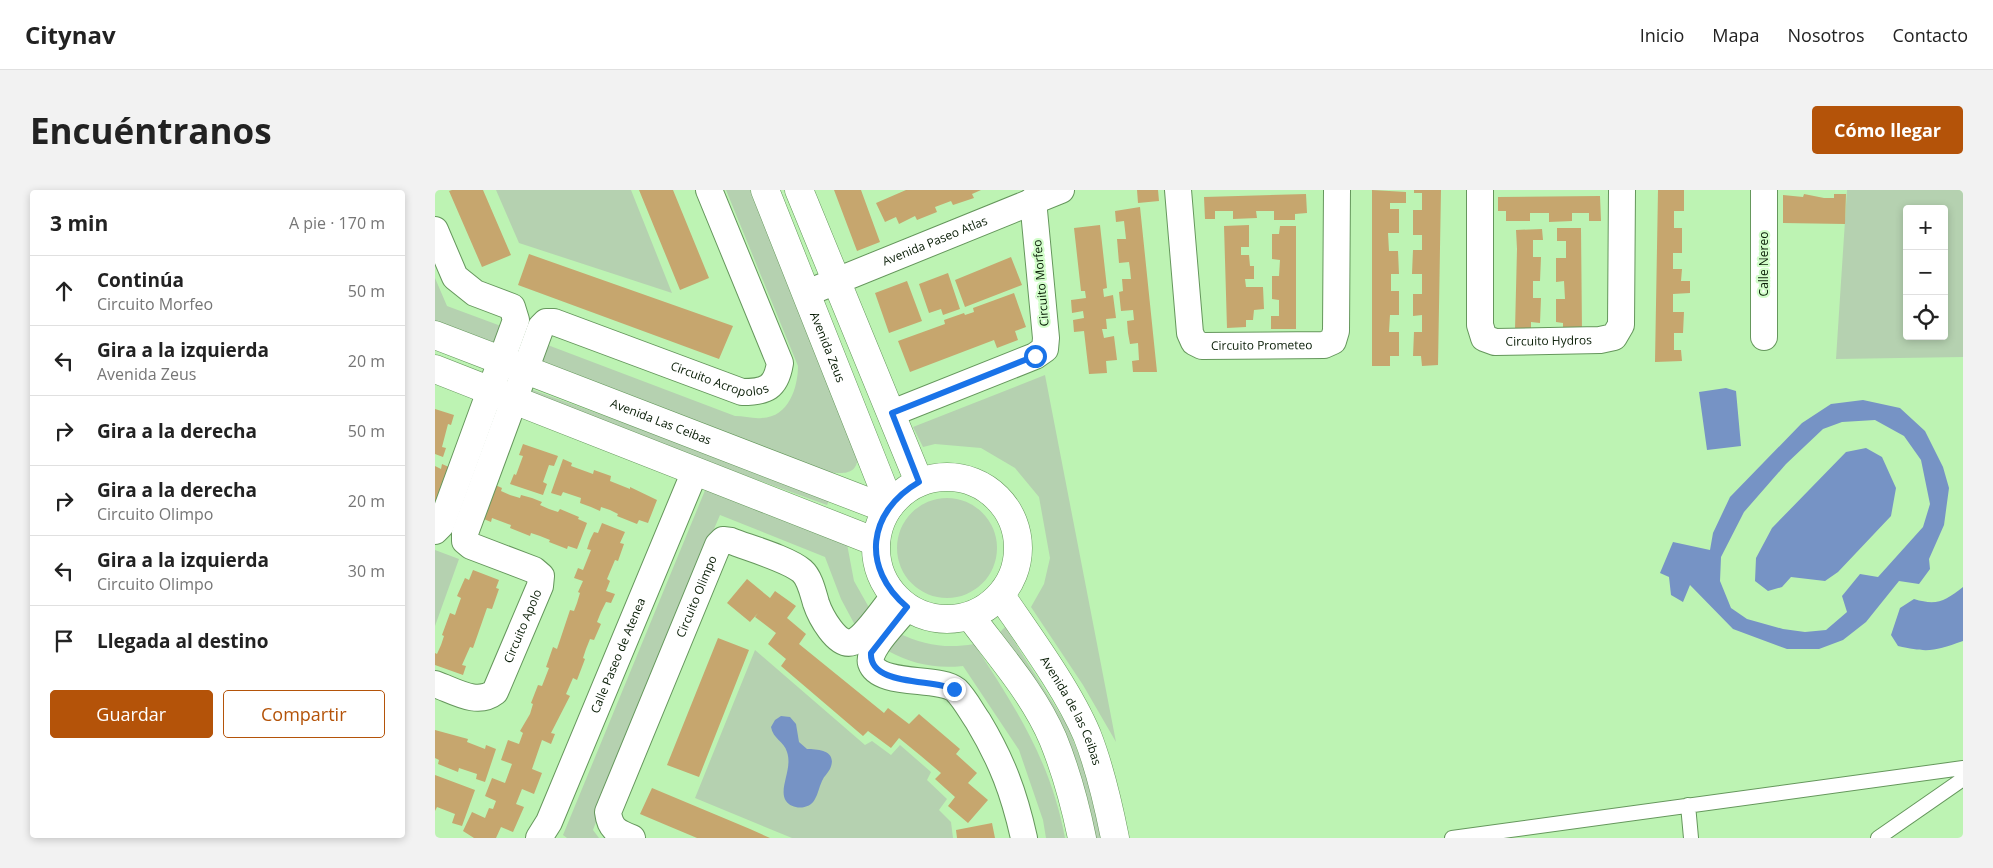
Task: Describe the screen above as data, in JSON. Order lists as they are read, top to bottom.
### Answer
{
  "streets": {
    "street": [
      "Avenida Paseo Atlas",
      "Calle Nereo",
      "Circuito Morfeo",
      "Circuito Hydros",
      "Circuito Prometeo",
      "Avenida Zeus",
      "Circuito Acropolos",
      "Avenida Las Ceibas",
      "Circuito Olimpo",
      "Circuito Apolo",
      "Calle Paseo de Atenea",
      "Avenida de las Ceibas"
    ]
  },
  "crossings": [
    ["Avenida Paseo Atlas", "Circuito Morfeo"],
    ["Avenida Paseo Atlas", "Avenida Zeus"],
    ["Avenida Zeus", "Avenida Las Ceibas"],
    ["Avenida Zeus", "Circuito Olimpo"],
    ["Avenida Zeus", "Avenida de las Ceibas"],
    ["Circuito Acropolos", "Avenida Las Ceibas"],
    ["Avenida Las Ceibas", "Circuito Olimpo"],
    ["Avenida Las Ceibas", "Avenida de las Ceibas"],
    ["Circuito Olimpo", "Avenida de las Ceibas"]
  ],
  "page": {
    "header": "Citynav",
    "nav": [
      "Inicio",
      "Mapa",
      "Nosotros",
      "Contacto"
    ],
    "buttons": [
      "Cómo llegar",
      ["Guardar", "Compartir"]
    ],
    "title": "Encuéntranos",
    "heading": ["3 min", "A pie · 170 m"],
    "map_buttons": ["+", "−"],
    "list": [
      ["Continúa", "Circuito Morfeo", "50 m"],
      ["Gira a la izquierda", "Avenida Zeus", "20 m"],
      ["Gira a la derecha", "50 m"],
      ["Gira a la derecha", "Circuito Olimpo", "20 m"],
      ["Gira a la izquierda", "Circuito Olimpo", "30 m"],
      "Llegada al destino"
    ]
  }
}
